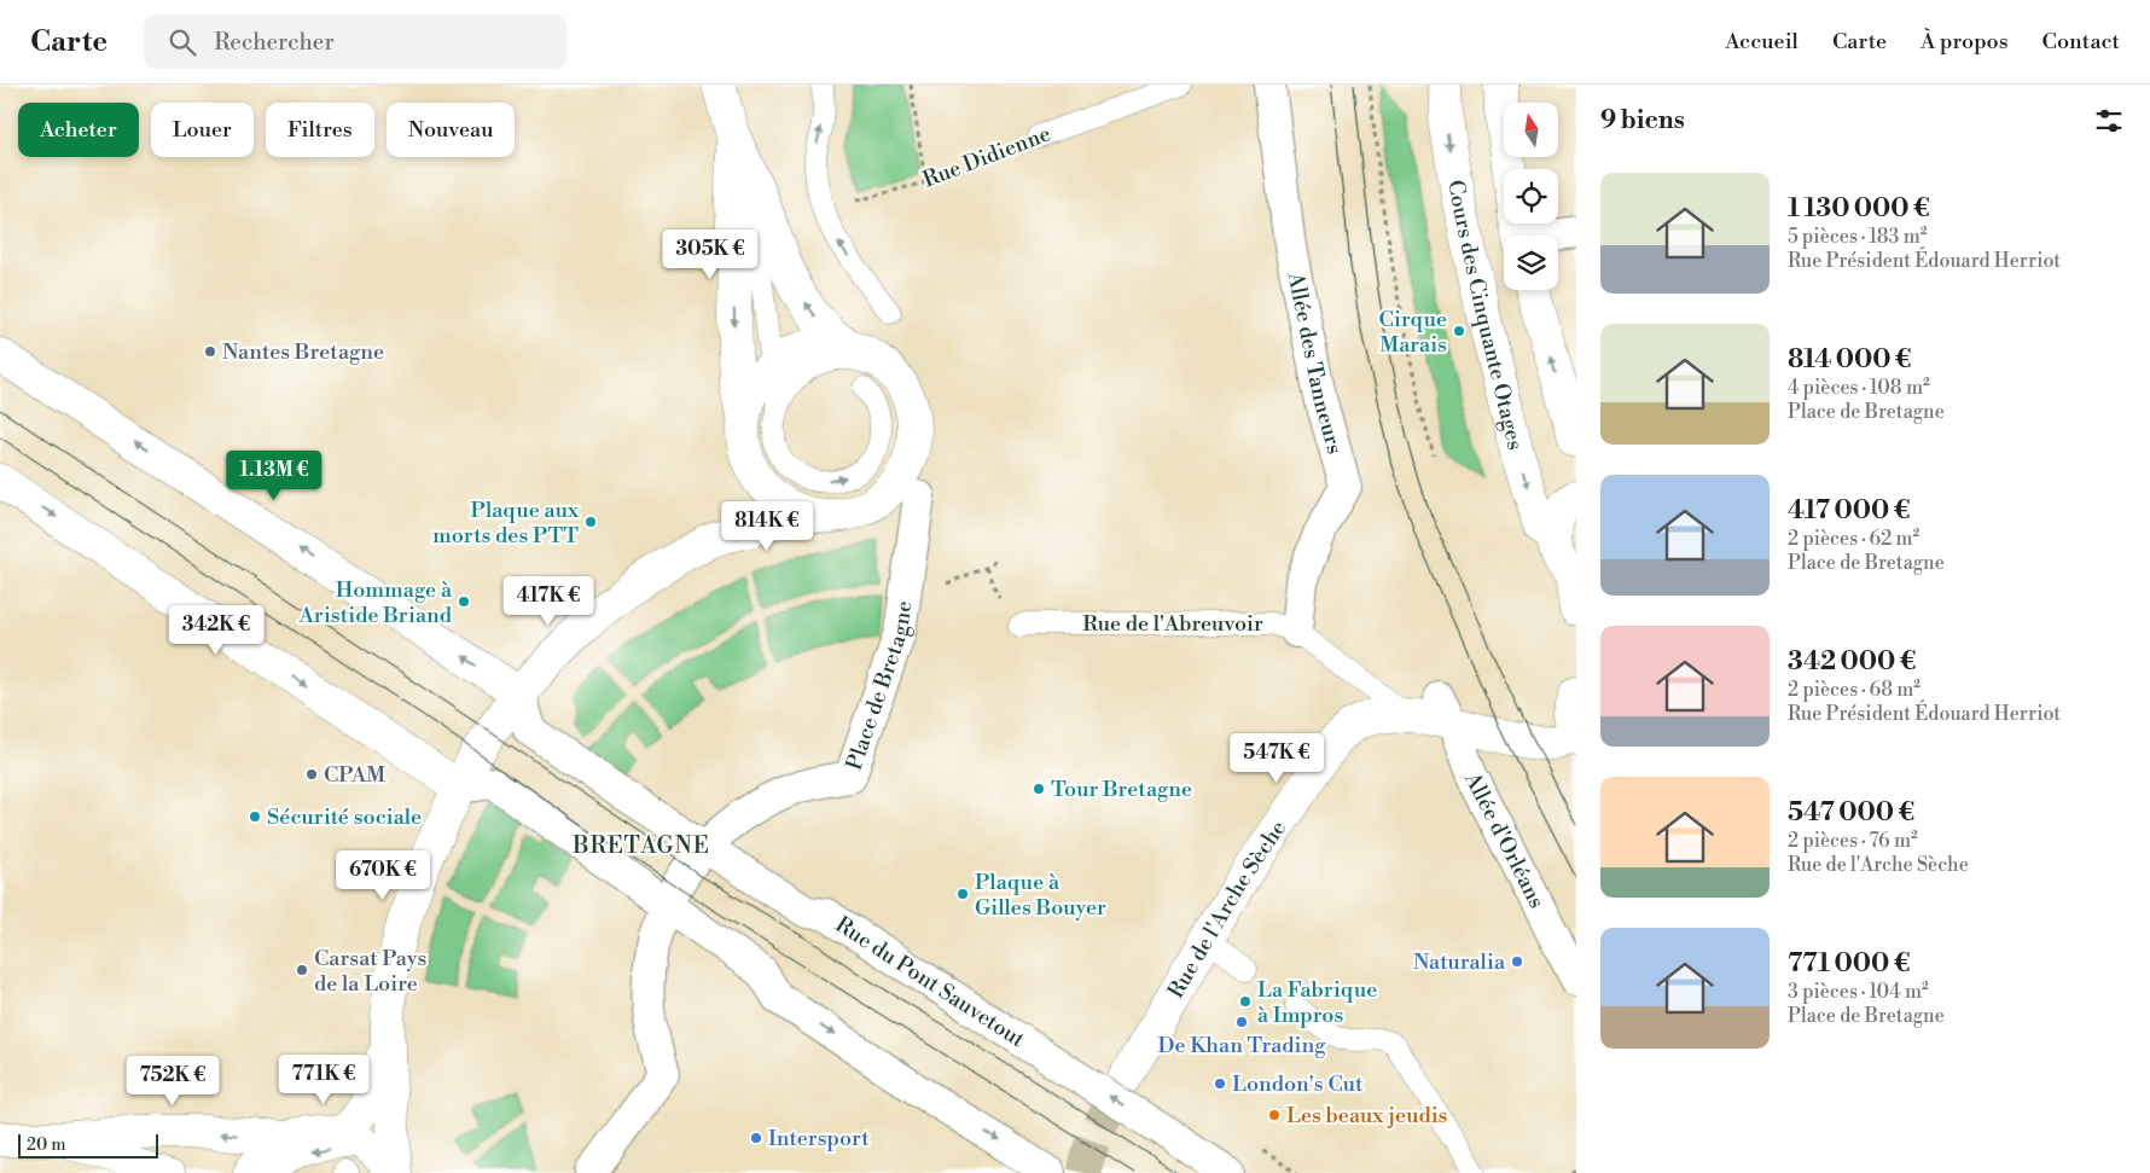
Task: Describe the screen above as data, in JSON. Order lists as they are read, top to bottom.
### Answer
{
  "streets": {
    "main road": ["Cours des Cinquante Otages", "Rue de l'Arche Sèche"],
    "street": [
      "Allée des Tanneurs",
      "Place de Bretagne",
      "Allée d'Orléans",
      "Rue du Pont Sauvetout"
    ],
    "lane": ["Rue Didienne", "Rue de l'Abreuvoir"]
  },
  "crossings": [
    ["Allée des Tanneurs", "Rue de l'Abreuvoir"],
    ["Rue de l'Abreuvoir", "Rue de l'Arche Sèche"],
    ["Place de Bretagne", "Rue du Pont Sauvetout"],
    ["Allée d'Orléans", "Rue de l'Arche Sèche"]
  ],
  "districts": ["BRETAGNE"],
  "places": [
    "Cirque Marais",
    "Nantes Bretagne",
    "Plaque aux morts des PTT",
    "Hommage à Aristide Briand",
    "CPAM",
    "Tour Bretagne",
    "Sécurité sociale",
    "Plaque à Gilles Bouyer",
    "Naturalia",
    "Carsat Pays de la Loire",
    "La Fabrique à Impros",
    "De Khan Trading",
    "London's Cut",
    "Les beaux jeudis",
    "Intersport"
  ],
  "scale_bar": "20 m",
  "north": "top",
  "page": {
    "header": "Carte",
    "search": "Rechercher",
    "nav": [
      "Accueil",
      "Carte",
      "À propos",
      "Contact"
    ],
    "heading": "9 biens",
    "chip": [
      "Acheter",
      "Louer",
      "Filtres",
      "Nouveau"
    ],
    "list": [
      {
        "name": "1 130 000 €",
        "note": "5 pièces · 183 m² · Rue Président Édouard Herriot"
      },
      {
        "name": "814 000 €",
        "note": "4 pièces · 108 m² · Place de Bretagne"
      },
      {
        "name": "417 000 €",
        "note": "2 pièces · 62 m² · Place de Bretagne"
      },
      {
        "name": "342 000 €",
        "note": "2 pièces · 68 m² · Rue Président Édouard Herriot"
      },
      {
        "name": "547 000 €",
        "note": "2 pièces · 76 m² · Rue de l'Arche Sèche"
      },
      {
        "name": "771 000 €",
        "note": "3 pièces · 104 m² · Place de Bretagne"
      }
    ],
    "price": [
      "305K €",
      "1.13M €",
      "814K €",
      "417K €",
      "342K €",
      "547K €",
      "670K €",
      "771K €",
      "752K €"
    ],
    "scale": "20 m"
  }
}
